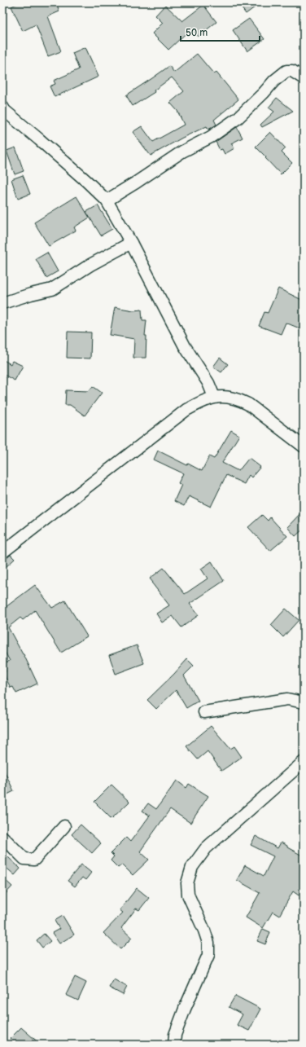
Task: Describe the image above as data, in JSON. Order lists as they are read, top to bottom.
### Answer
{
  "scale_bar": "50 m"
}
